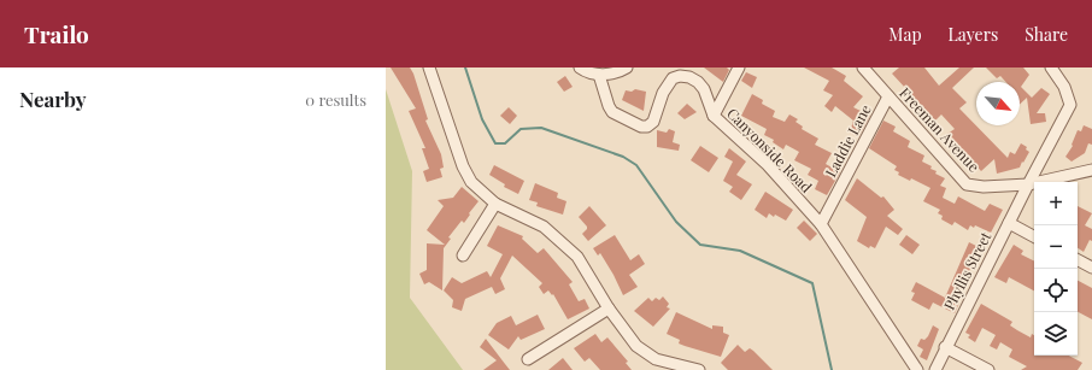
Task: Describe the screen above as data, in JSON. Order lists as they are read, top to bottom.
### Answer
{
  "streets": {
    "street": [
      "Freeman Avenue",
      "Laddie Lane",
      "Canyonside Road",
      "Phyllis Street"
    ]
  },
  "crossings": [
    ["Freeman Avenue", "Laddie Lane"],
    ["Freeman Avenue", "Phyllis Street"],
    ["Laddie Lane", "Canyonside Road"]
  ],
  "north": "bottom right",
  "page": {
    "header": "Trailo",
    "nav": ["Map", "Layers", "Share"],
    "heading": ["Nearby", "0 results"],
    "map_buttons": ["+", "−"]
  }
}
